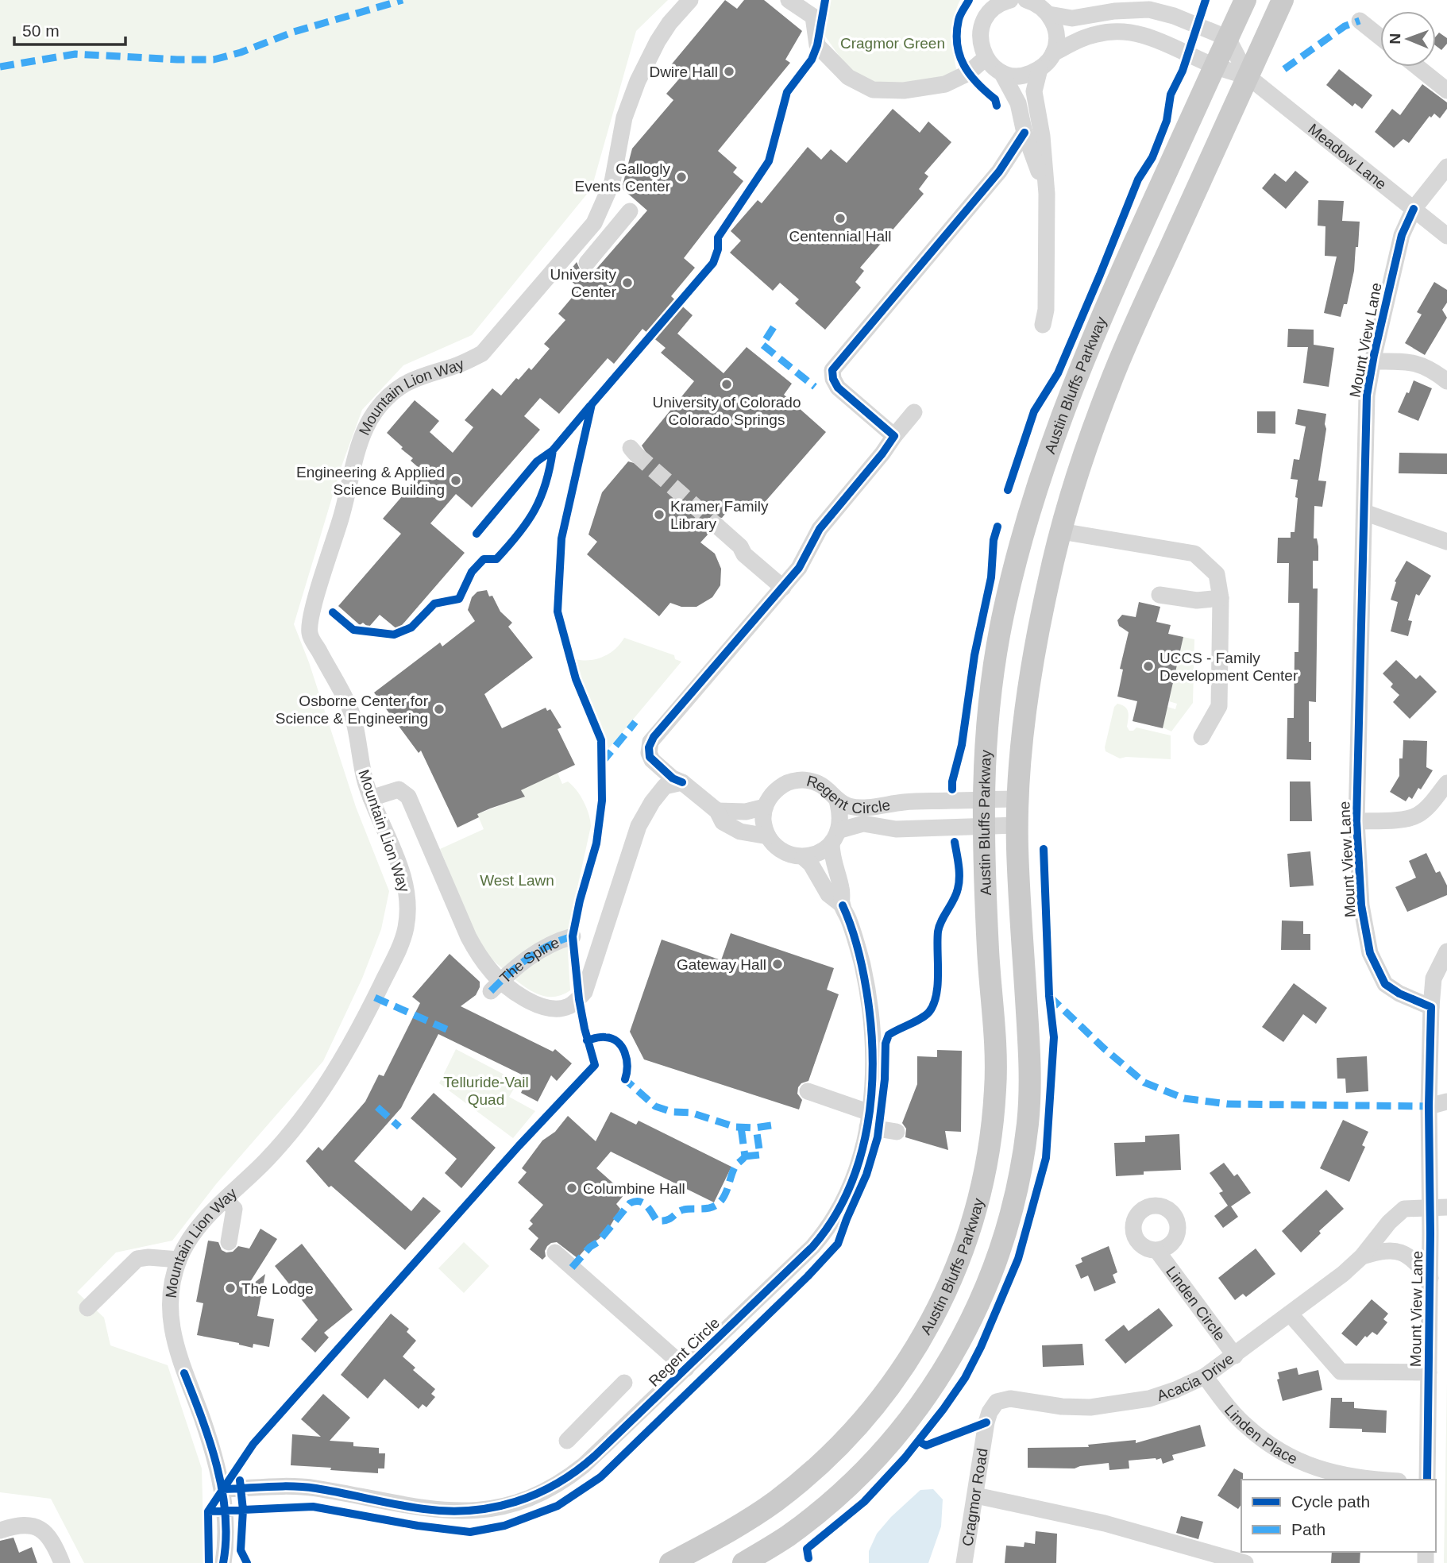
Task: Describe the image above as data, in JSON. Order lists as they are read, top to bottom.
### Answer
{
  "streets": {
    "main road": ["Austin Bluffs Parkway"],
    "street": [
      "Meadow Lane",
      "Mount View Lane",
      "Mountain Lion Way",
      "Regent Circle",
      "The Spine",
      "Linden Circle",
      "Acacia Drive",
      "Linden Place",
      "Cragmor Road"
    ]
  },
  "crossings": [
    ["Meadow Lane", "Mount View Lane"],
    ["Meadow Lane", "Austin Bluffs Parkway"],
    ["Mount View Lane", "Acacia Drive"],
    ["Austin Bluffs Parkway", "Regent Circle"],
    ["Mountain Lion Way", "Regent Circle"],
    ["Linden Circle", "Acacia Drive"],
    ["Acacia Drive", "Linden Place"],
    ["Acacia Drive", "Cragmor Road"]
  ],
  "parks": ["Cragmor Green", "West Lawn", "Telluride-Vail Quad"],
  "places": [
    "Dwire Hall",
    "Gallogly Events Center",
    "Centennial Hall",
    "University Center",
    "University of Colorado Colorado Springs",
    "Engineering & Applied Science Building",
    "Kramer Family Library",
    "UCCS - Family Development Center",
    "Osborne Center for Science & Engineering",
    "Gateway Hall",
    "Columbine Hall",
    "The Lodge"
  ],
  "legend": ["Cycle path", "Path"],
  "scale_bar": "50 m",
  "north": "left"
}
